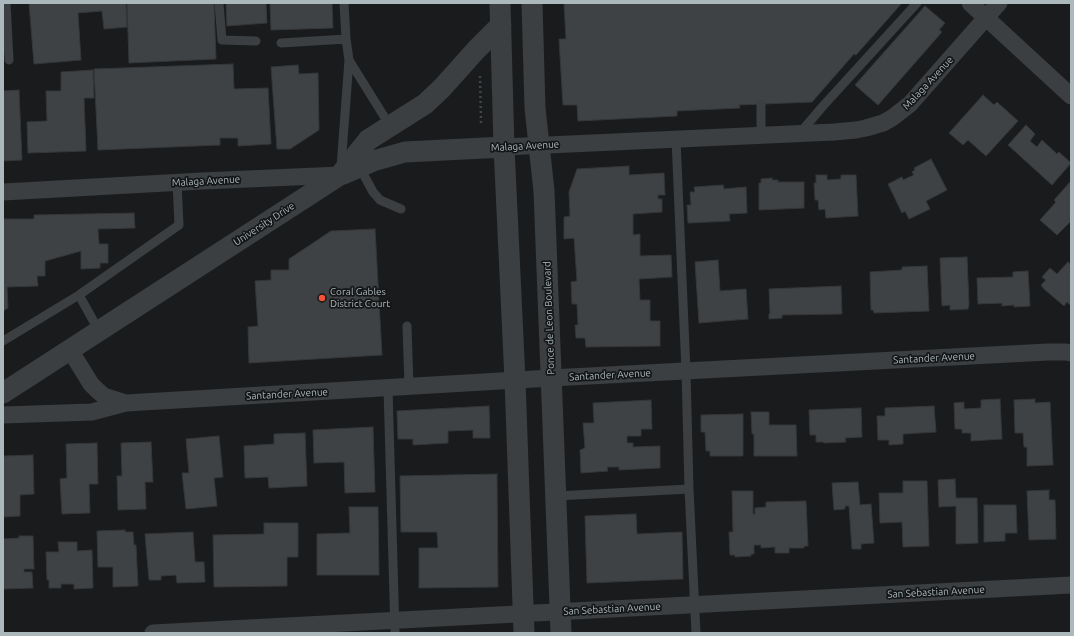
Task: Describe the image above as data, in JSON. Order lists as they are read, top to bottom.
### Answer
{
  "streets": {
    "street": [
      "Malaga Avenue",
      "University Drive",
      "Ponce de Leon Boulevard",
      "Santander Avenue",
      "San Sebastian Avenue"
    ]
  },
  "crossings": [
    ["Malaga Avenue", "University Drive"],
    ["Malaga Avenue", "Ponce de Leon Boulevard"],
    ["University Drive", "Santander Avenue"],
    ["Ponce de Leon Boulevard", "Santander Avenue"],
    ["Ponce de Leon Boulevard", "San Sebastian Avenue"]
  ],
  "places": ["Coral Gables District Court"]
}
